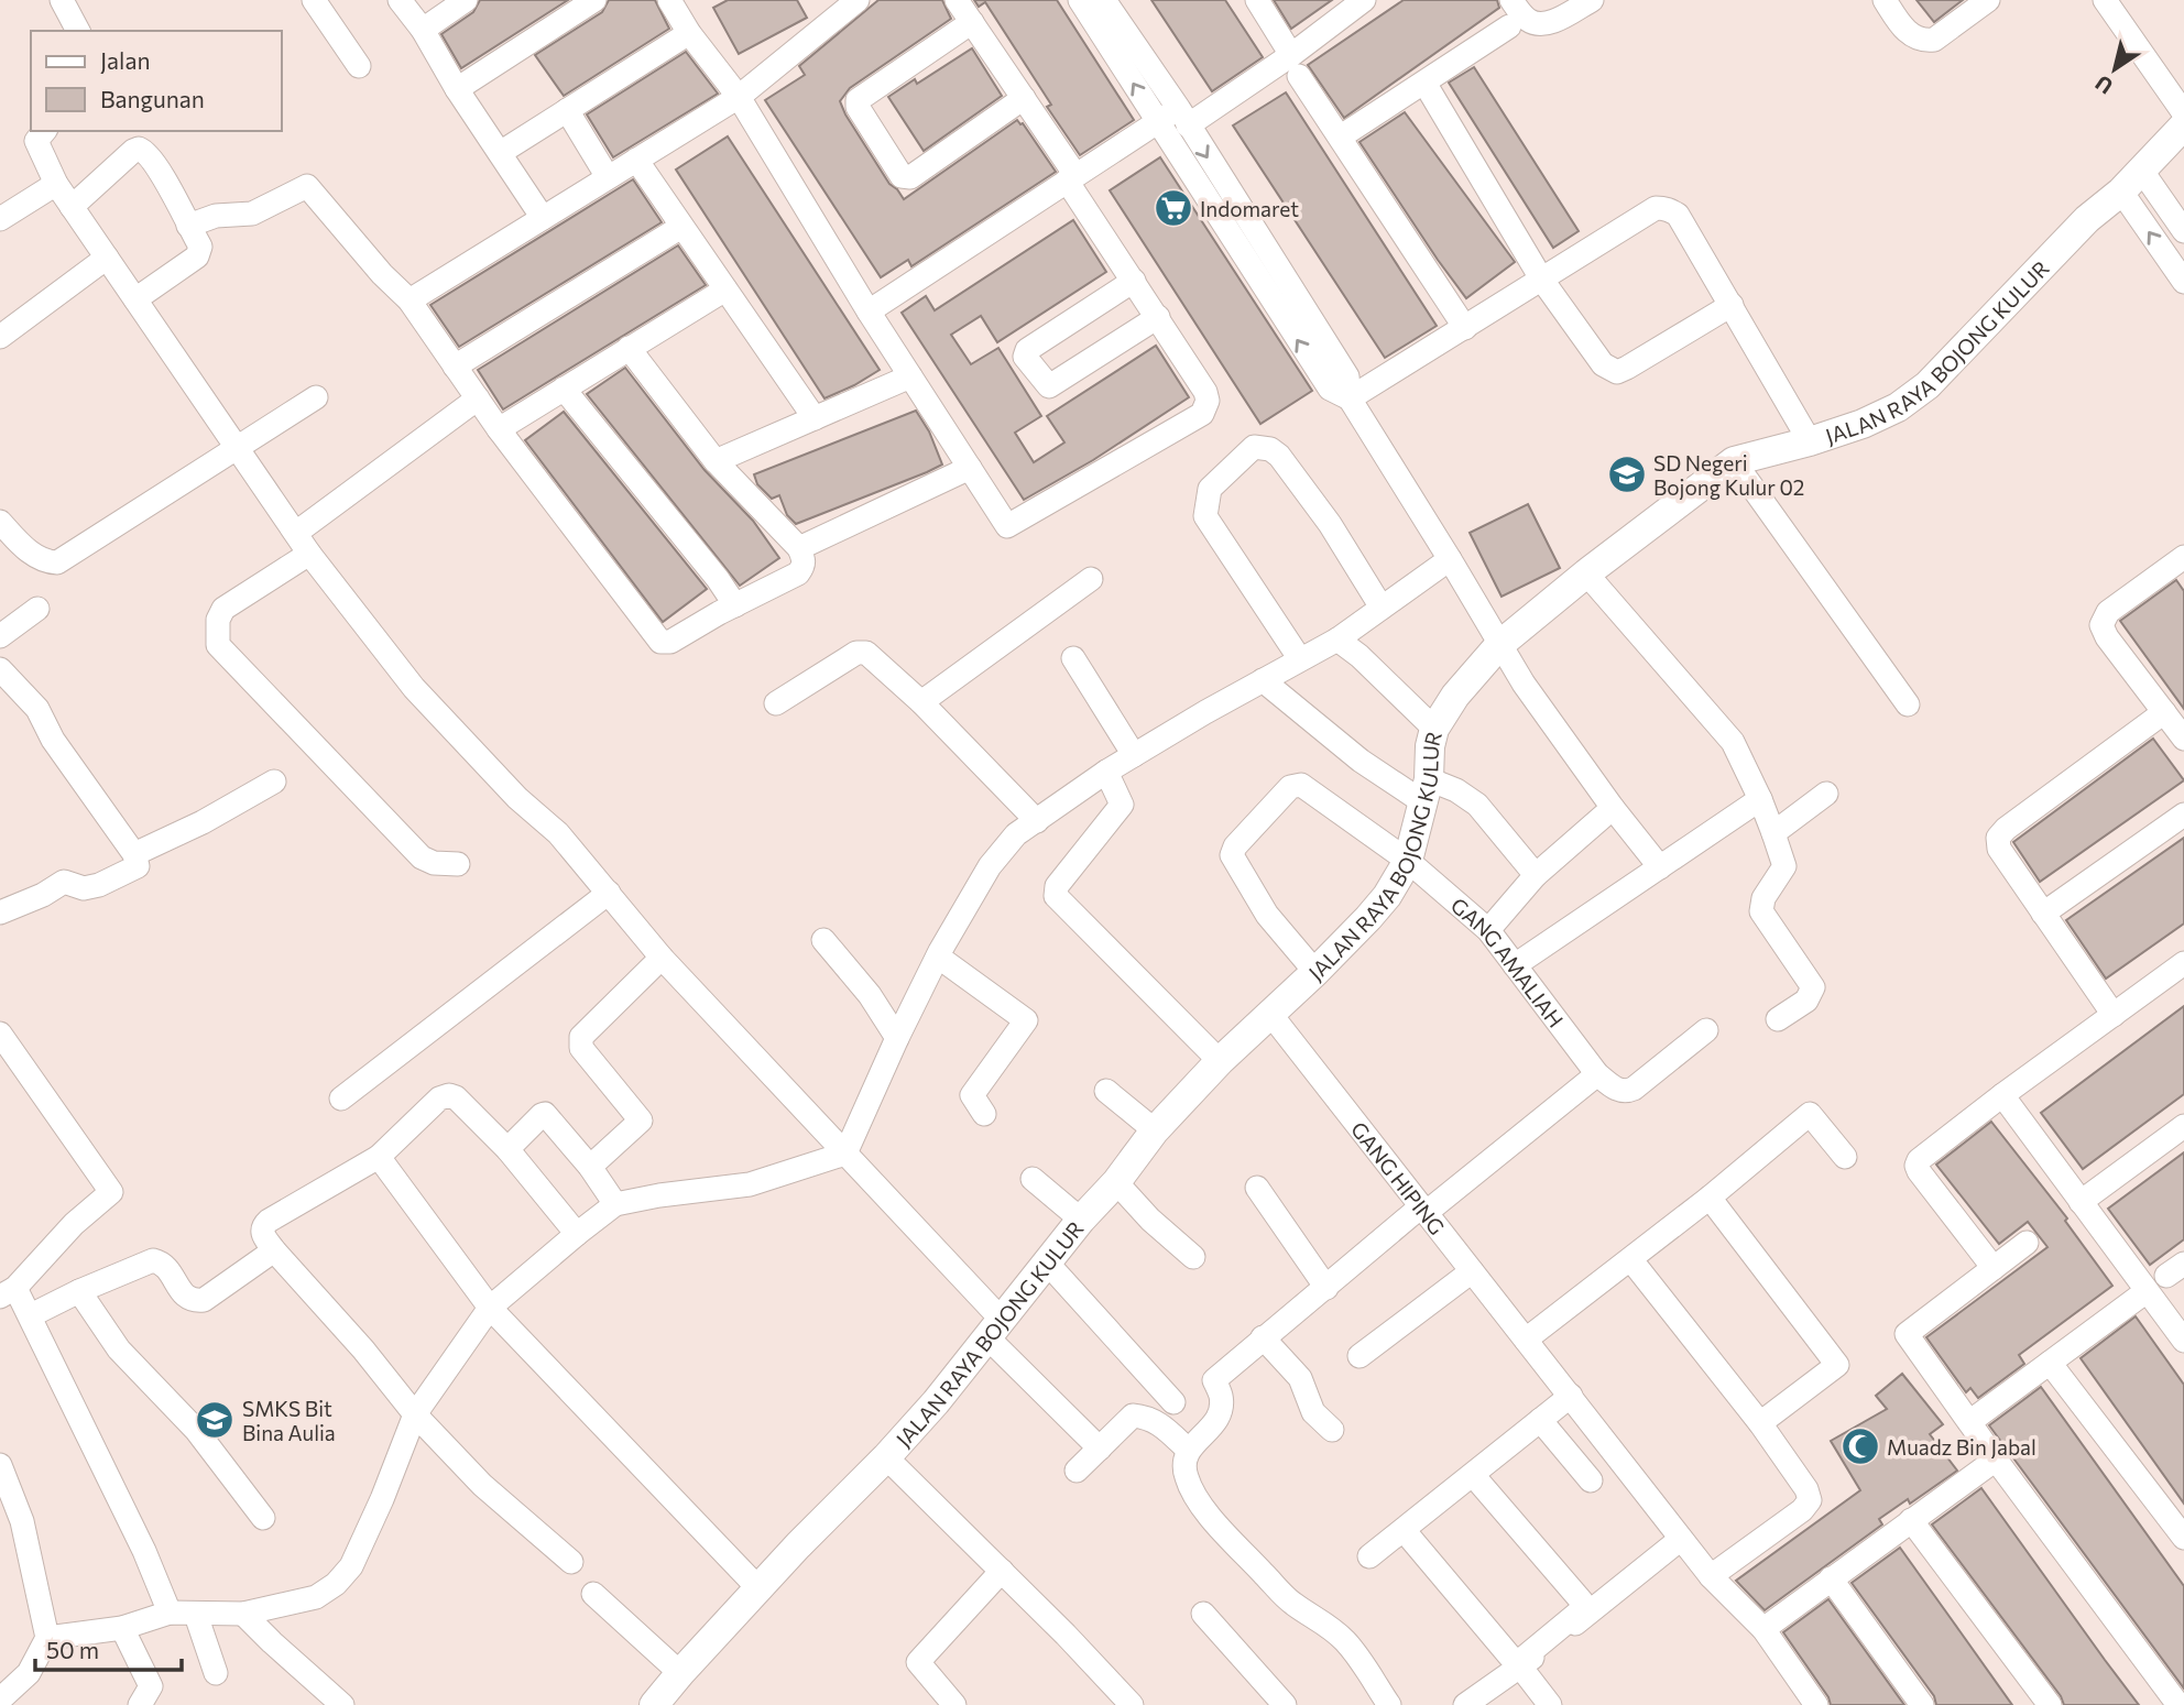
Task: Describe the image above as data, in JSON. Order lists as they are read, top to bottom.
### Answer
{
  "streets": {
    "main road": ["JALAN RAYA BOJONG KULUR"],
    "street": ["GANG AMALIAH", "GANG HIPING"]
  },
  "crossings": [
    ["JALAN RAYA BOJONG KULUR", "GANG AMALIAH"],
    ["JALAN RAYA BOJONG KULUR", "GANG HIPING"]
  ],
  "places": {
    "supermarket": ["Indomaret"],
    "school or university": ["SD Negeri Bojong Kulur 02", "SMKS Bit Bina Aulia"],
    "mosque": ["Muadz Bin Jabal"]
  },
  "legend": ["Jalan", "Bangunan"],
  "scale_bar": "50 m",
  "north": "bottom left"
}
